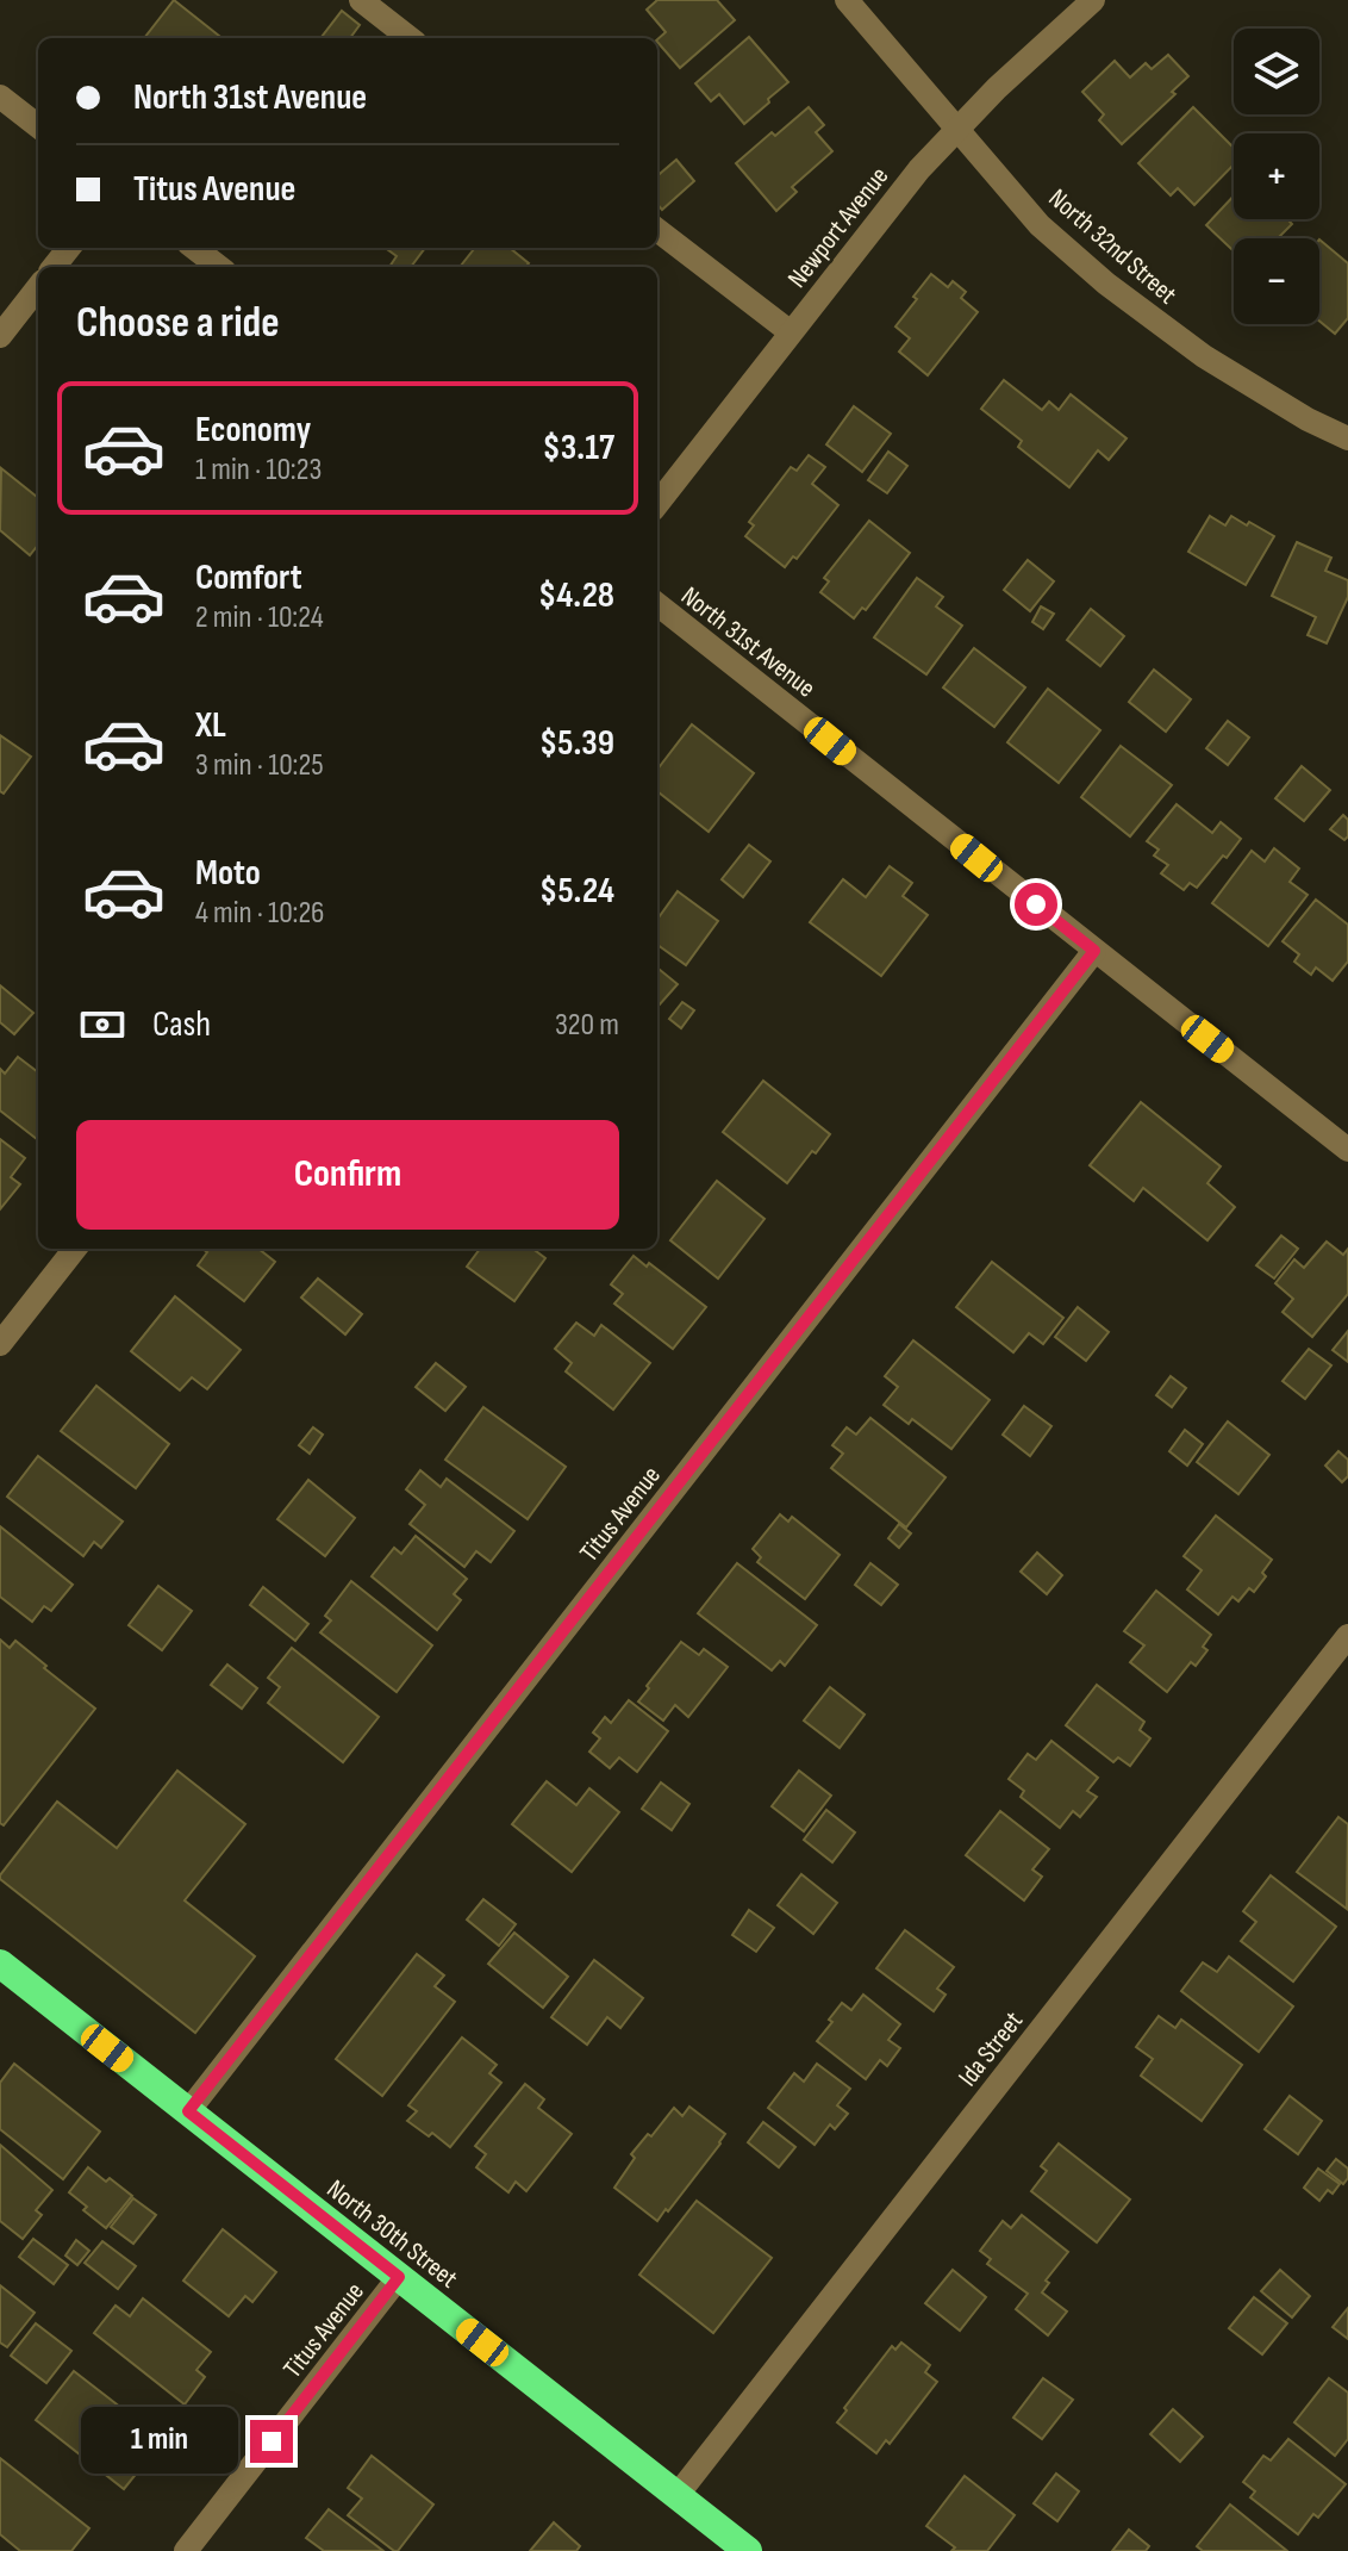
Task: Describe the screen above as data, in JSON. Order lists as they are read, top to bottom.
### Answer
{
  "streets": {
    "highway": ["North 30th Street"],
    "street": [
      "Newport Avenue",
      "North 32nd Street",
      "North 31st Avenue",
      "Titus Avenue",
      "Ida Street"
    ]
  },
  "crossings": [
    ["Newport Avenue", "North 32nd Street"],
    ["North 31st Avenue", "Titus Avenue"],
    ["Titus Avenue", "North 30th Street"],
    ["Ida Street", "North 30th Street"]
  ],
  "page": {
    "map_buttons": ["+", "−"],
    "banner": ["North 31st Avenue", "Titus Avenue"],
    "heading": "Choose a ride",
    "list": [
      {
        "name": "Economy",
        "note": "1 min · 10:23",
        "value": "$3.17"
      },
      {
        "name": "Comfort",
        "note": "2 min · 10:24",
        "value": "$4.28"
      },
      {
        "name": "XL",
        "note": "3 min · 10:25",
        "value": "$5.39"
      },
      {
        "name": "Moto",
        "note": "4 min · 10:26",
        "value": "$5.24"
      }
    ],
    "pay": ["Cash", "320 m"],
    "buttons": "Confirm",
    "bubble": "1 min"
  }
}
